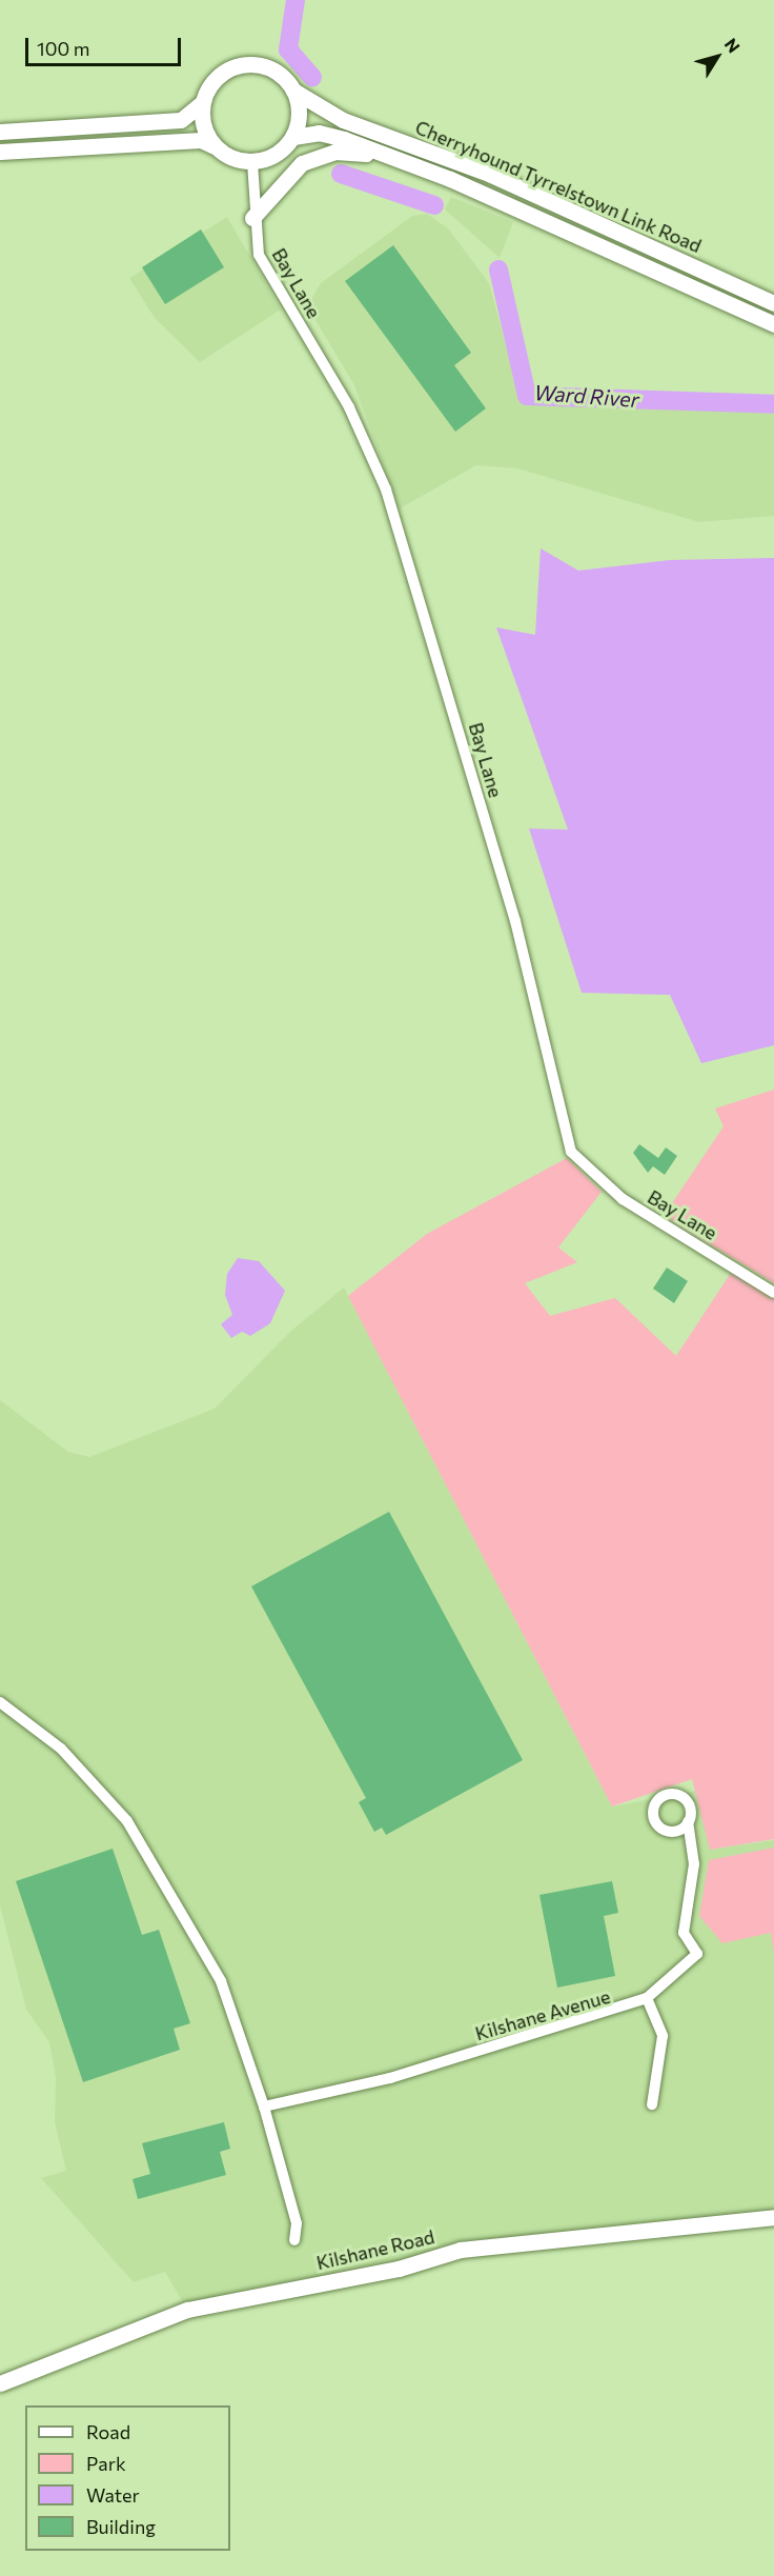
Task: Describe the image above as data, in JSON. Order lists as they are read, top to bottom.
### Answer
{
  "streets": {
    "street": [
      "Cherryhound Tyrrelstown Link Road",
      "Bay Lane",
      "Kilshane Avenue",
      "Kilshane Road"
    ]
  },
  "crossings": [
    ["Cherryhound Tyrrelstown Link Road", "Bay Lane"]
  ],
  "water": ["Ward River"],
  "legend": [
    "Road",
    "Park",
    "Water",
    "Building"
  ],
  "scale_bar": "100 m",
  "north": "top right"
}
